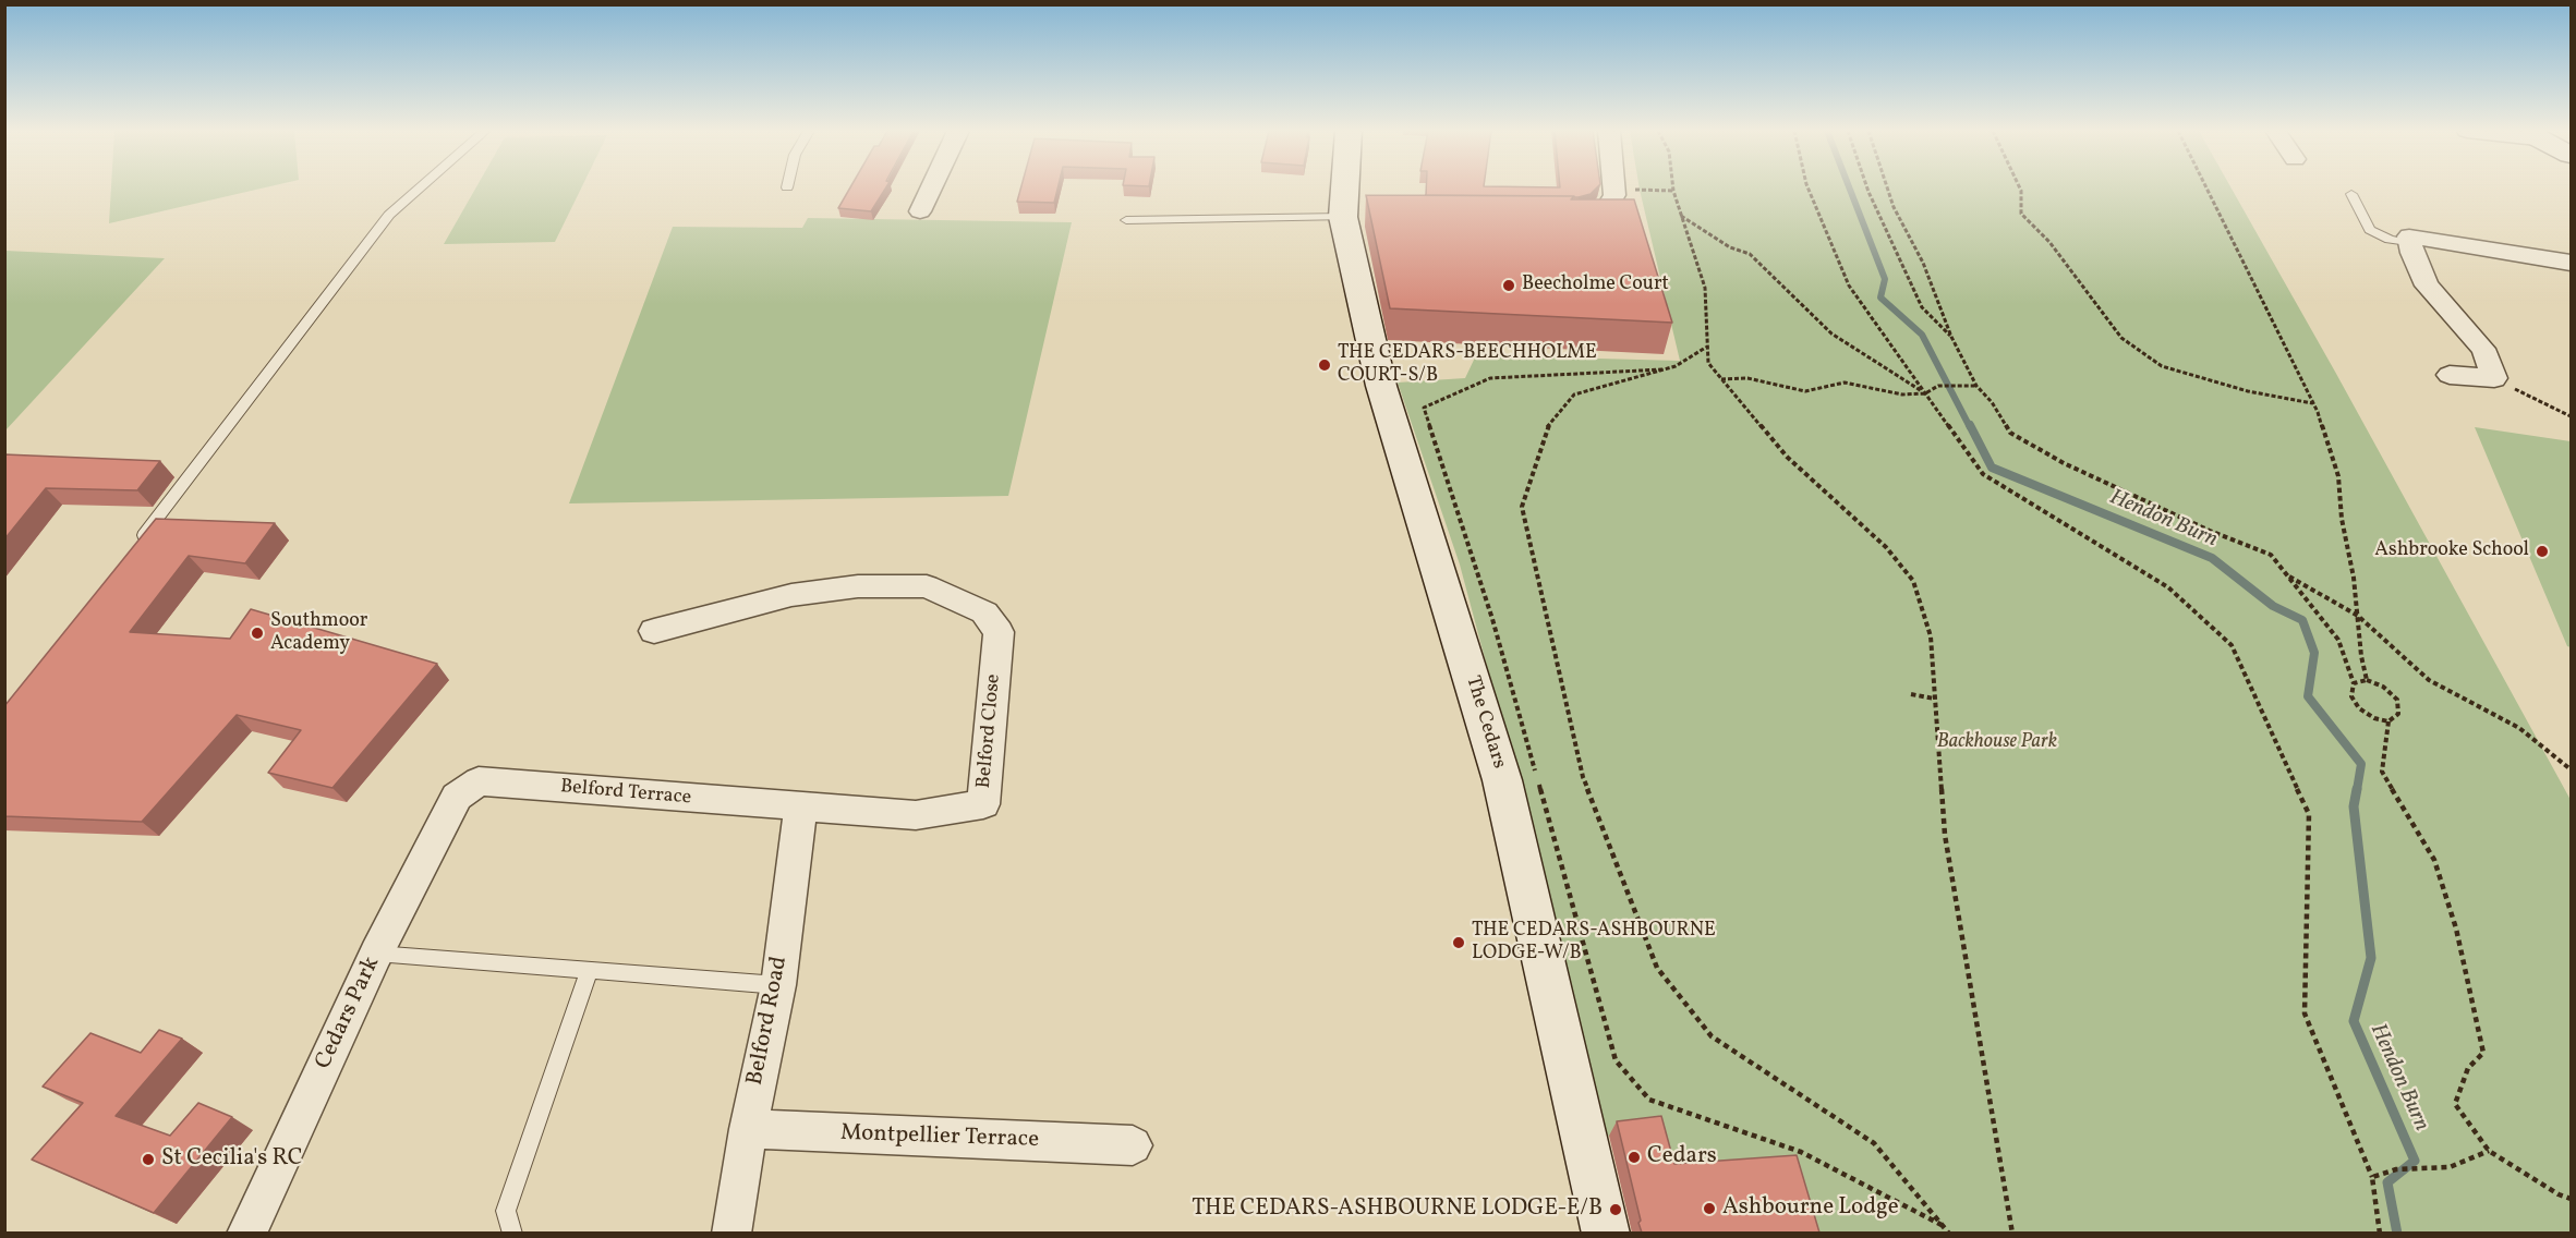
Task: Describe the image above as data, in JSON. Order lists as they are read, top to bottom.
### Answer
{
  "streets": {
    "street": [
      "The Cedars",
      "Belford Close",
      "Belford Terrace",
      "Cedars Park",
      "Belford Road",
      "Montpellier Terrace"
    ]
  },
  "crossings": [
    ["Belford Close", "Belford Terrace"],
    ["Belford Close", "Belford Road"],
    ["Belford Terrace", "Cedars Park"],
    ["Belford Terrace", "Belford Road"],
    ["Belford Road", "Montpellier Terrace"]
  ],
  "water": ["Hendon Burn"],
  "parks": ["Backhouse Park"],
  "places": [
    "Beecholme Court",
    "THE CEDARS-BEECHHOLME COURT-S/B",
    "Ashbrooke School",
    "Southmoor Academy",
    "THE CEDARS-ASHBOURNE LODGE-W/B",
    "Cedars",
    "St Cecilia's RC",
    "Ashbourne Lodge",
    "THE CEDARS-ASHBOURNE LODGE-E/B"
  ]
}
